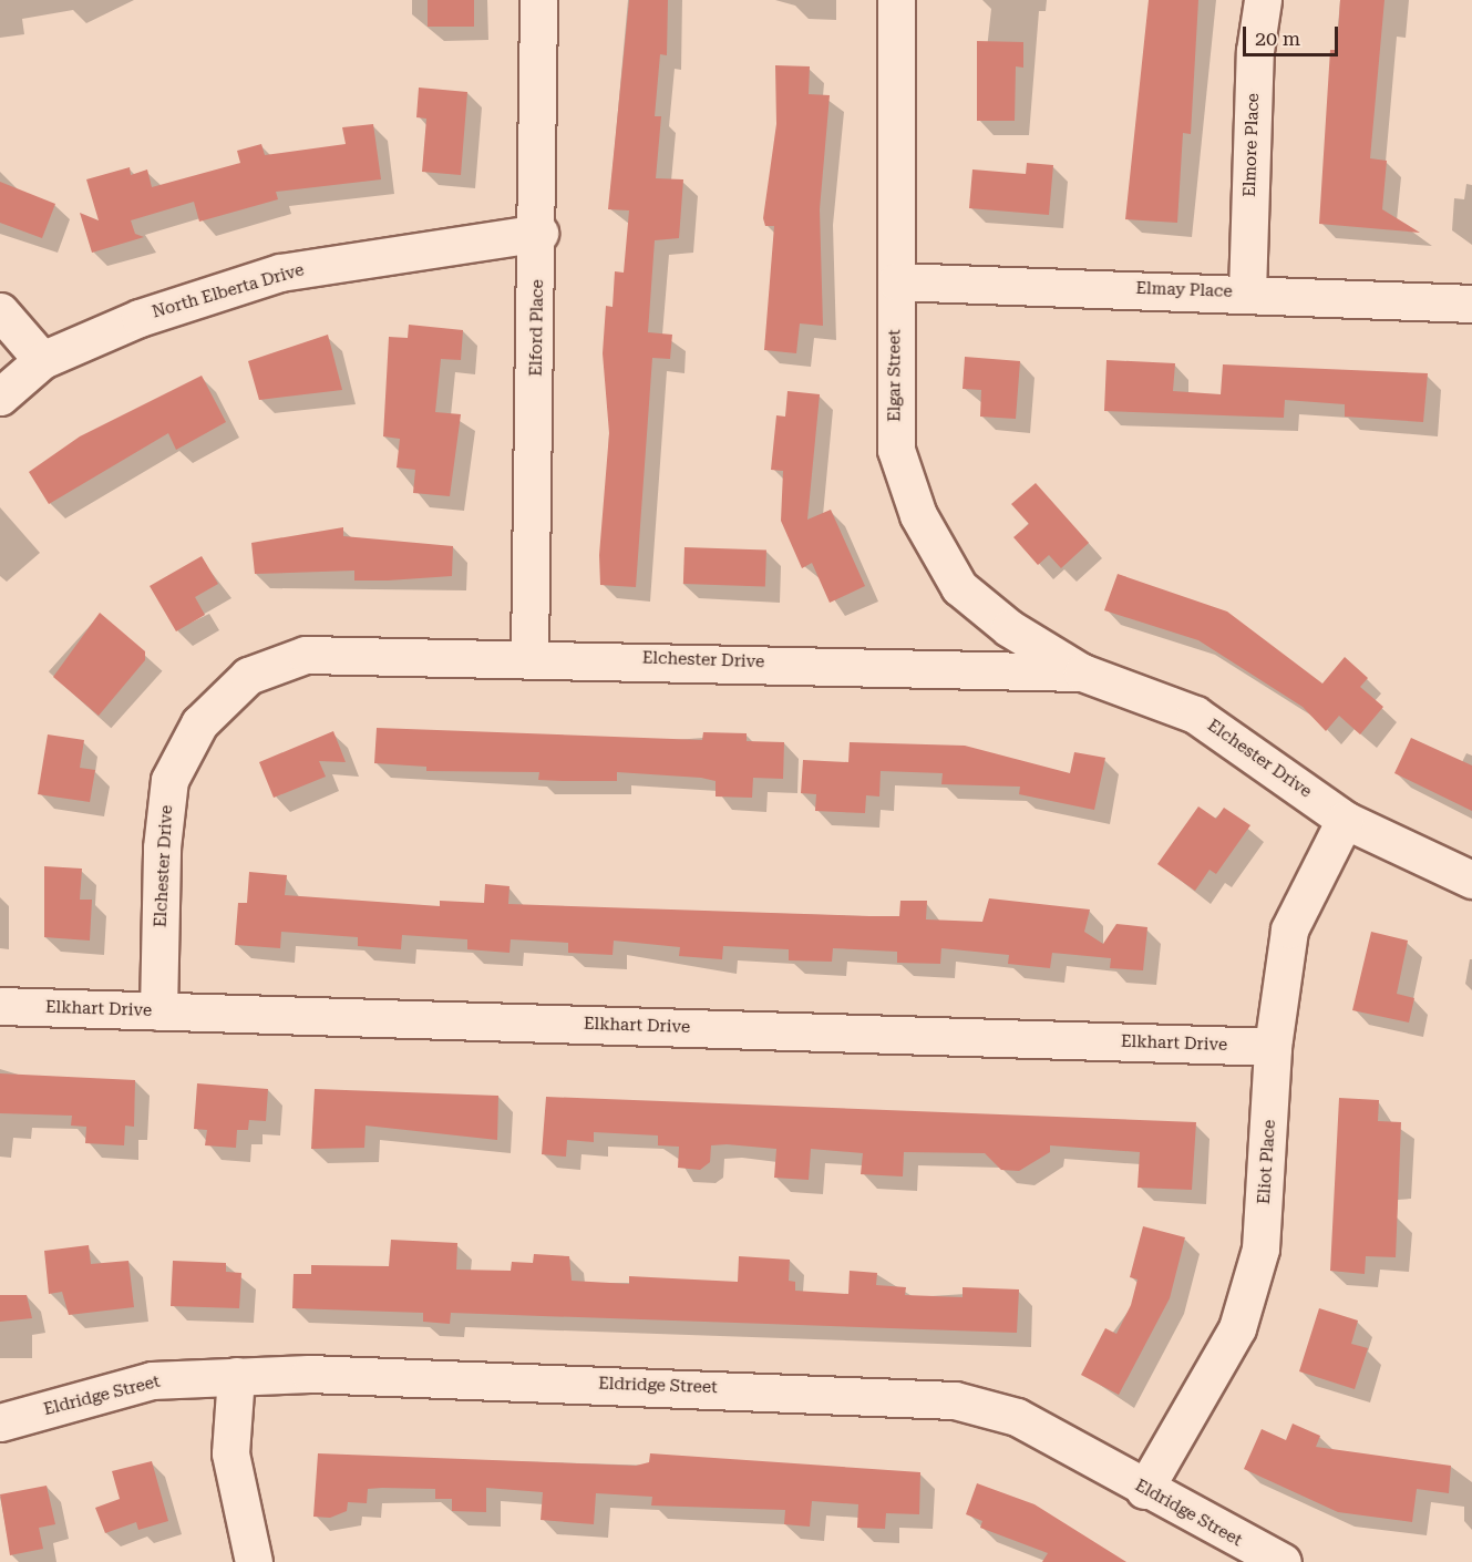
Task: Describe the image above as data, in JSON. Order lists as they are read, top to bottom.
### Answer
{
  "streets": {
    "street": [
      "Elmore Place",
      "Elmay Place",
      "North Elberta Drive",
      "Elford Place",
      "Elgar Street",
      "Elchester Drive",
      "Elkhart Drive",
      "Eliot Place",
      "Eldridge Street"
    ]
  },
  "crossings": [
    ["Elmore Place", "Elmay Place"],
    ["Elmay Place", "Elgar Street"],
    ["North Elberta Drive", "Elford Place"],
    ["Elford Place", "Elchester Drive"],
    ["Elgar Street", "Elchester Drive"],
    ["Elchester Drive", "Elkhart Drive"],
    ["Elchester Drive", "Eliot Place"],
    ["Elkhart Drive", "Eliot Place"],
    ["Eliot Place", "Eldridge Street"]
  ],
  "scale_bar": "20 m"
}
